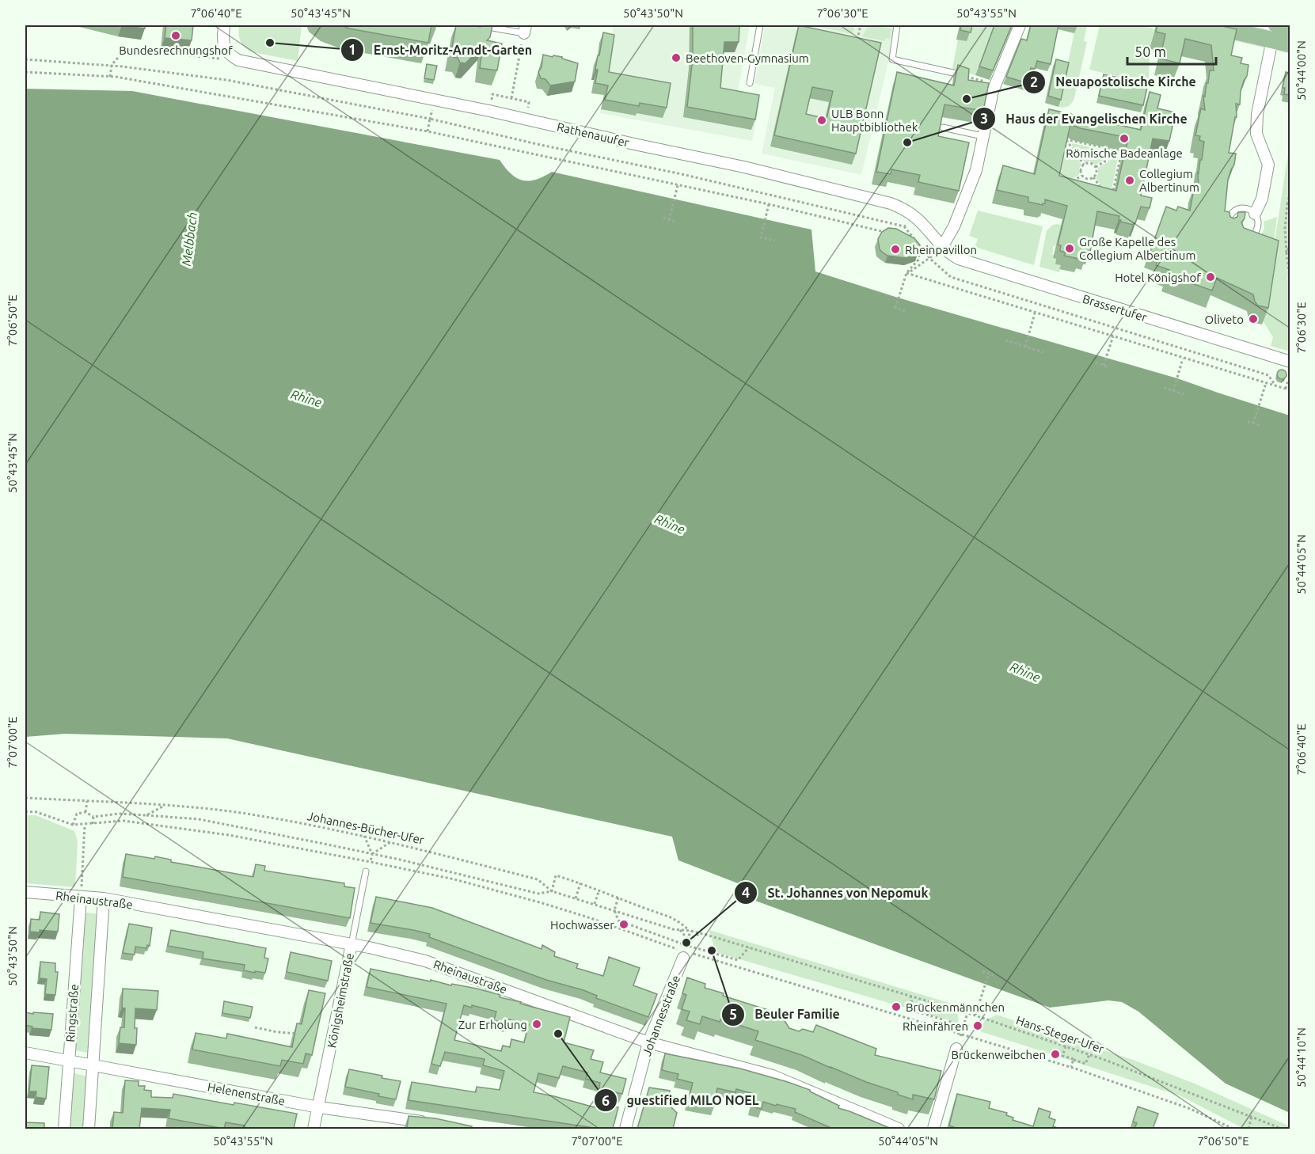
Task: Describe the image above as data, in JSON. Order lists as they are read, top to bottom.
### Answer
{
  "streets": {
    "street": [
      "Rathenauufer",
      "Brassertufer",
      "Rheinaustraße",
      "Königsheimstraße",
      "Ringstraße",
      "Johannesstraße",
      "Helenenstraße"
    ],
    "path": ["Johannes-Bücher-Ufer", "Hans-Steger-Ufer"]
  },
  "crossings": [
    ["Rathenauufer", "Brassertufer"],
    ["Johannes-Bücher-Ufer", "Hans-Steger-Ufer"],
    ["Rheinaustraße", "Königsheimstraße"],
    ["Rheinaustraße", "Ringstraße"],
    ["Rheinaustraße", "Johannesstraße"],
    ["Königsheimstraße", "Helenenstraße"],
    ["Ringstraße", "Helenenstraße"]
  ],
  "water": ["Melbbach", "Rhine"],
  "places": [
    "Bundesrechnungshof",
    "Ernst-Moritz-Arndt-Garten",
    "Beethoven-Gymnasium",
    "Neuapostolische Kirche",
    "ULB Bonn Hauptbibliothek",
    "Römische Badeanlage",
    "Haus der Evangelischen Kirche",
    "Collegium Albertinum",
    "Große Kapelle des Collegium Albertinum",
    "Rheinpavillon",
    "Hotel Königshof",
    "Oliveto",
    "Hochwasser",
    "St. Johannes von Nepomuk",
    "Beuler Familie",
    "Brückenmännchen",
    "Zur Erholung",
    "Rheinfähren",
    "guestified MILO NOEL",
    "Brückenweibchen"
  ],
  "scale_bar": "50 m",
  "coordinates": [
    "7°06'40\"E",
    "50°43'45\"N",
    "50°43'50\"N",
    "7°06'30\"E",
    "50°43'55\"N",
    "50°44'00\"N",
    "7°06'50\"E",
    "50°44'05\"N",
    "7°07'00\"E",
    "50°44'10\"N"
  ]
}
